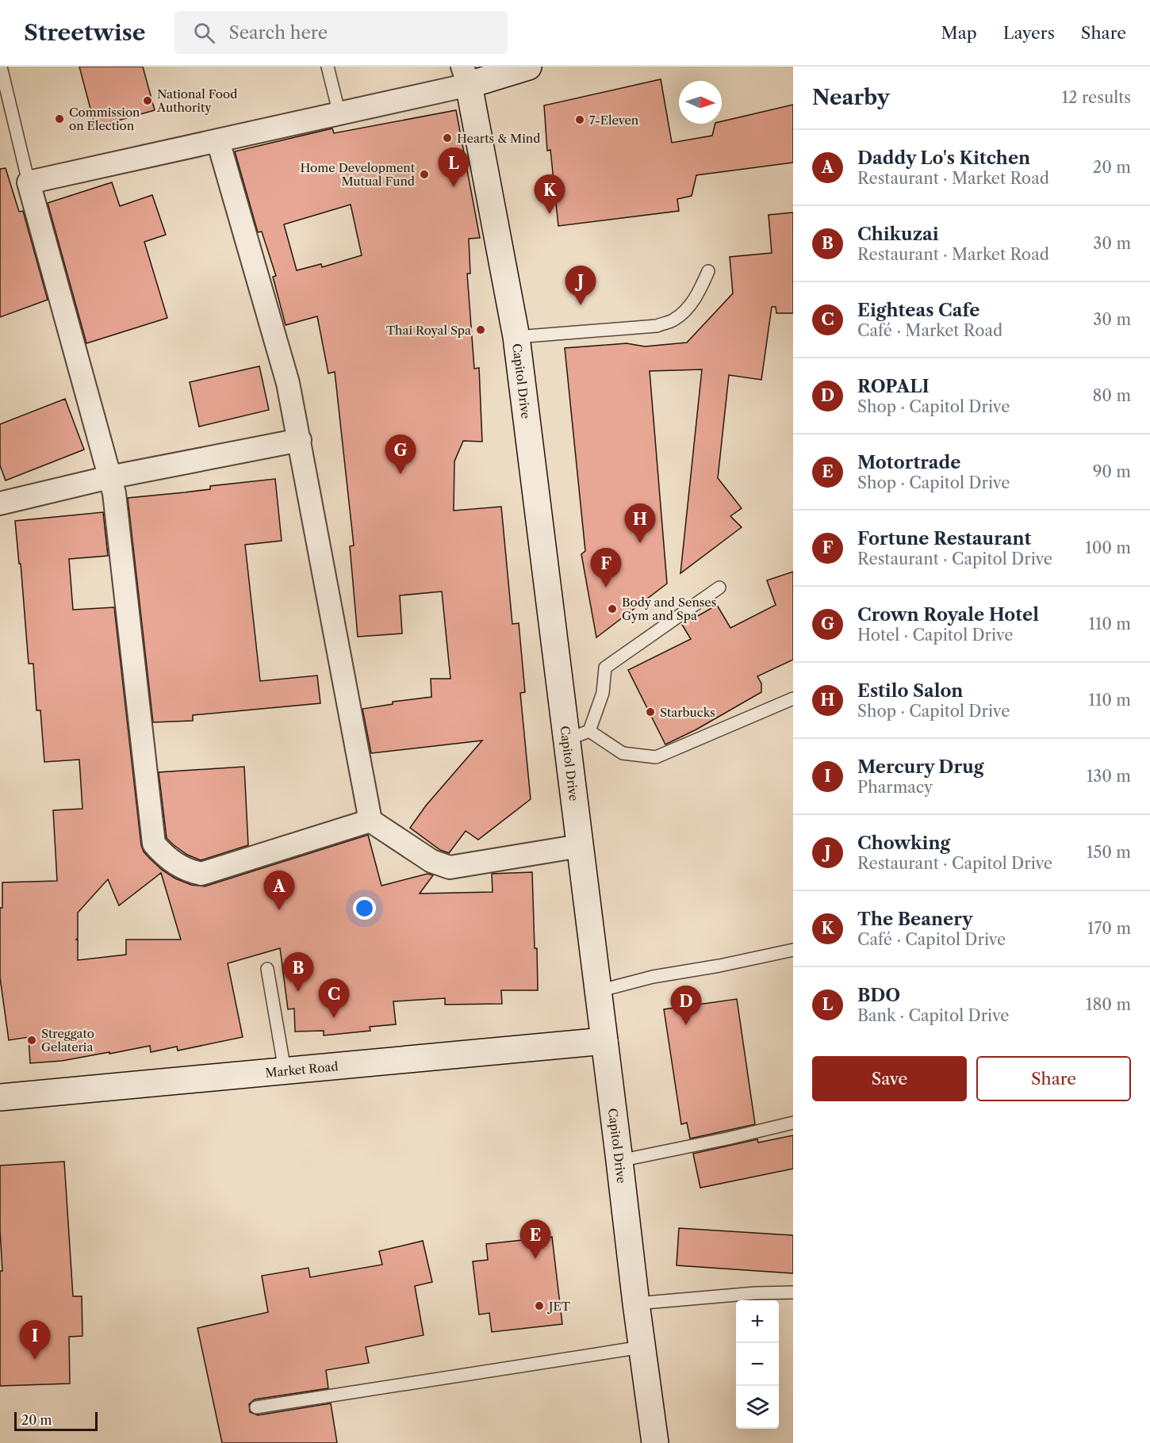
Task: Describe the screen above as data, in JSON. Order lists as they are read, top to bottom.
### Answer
{
  "streets": {
    "street": ["Capitol Drive", "Market Road"]
  },
  "crossings": [
    ["Capitol Drive", "Market Road"]
  ],
  "places": [
    "National Food Authority",
    "Commission on Election",
    "7-Eleven",
    "Hearts & Mind",
    "Home Development Mutual Fund",
    "Thai Royal Spa",
    "Body and Senses Gym and Spa",
    "Starbucks",
    "Streggato Gelateria",
    "JET"
  ],
  "scale_bar": "20 m",
  "north": "right",
  "page": {
    "header": "Streetwise",
    "search": "Search here",
    "nav": ["Map", "Layers", "Share"],
    "heading": ["Nearby", "12 results"],
    "list": [
      {
        "mark": "A",
        "name": "Daddy Lo's Kitchen",
        "note": "Restaurant · Market Road",
        "value": "20 m"
      },
      {
        "mark": "B",
        "name": "Chikuzai",
        "note": "Restaurant · Market Road",
        "value": "30 m"
      },
      {
        "mark": "C",
        "name": "Eighteas Cafe",
        "note": "Café · Market Road",
        "value": "30 m"
      },
      {
        "mark": "D",
        "name": "ROPALI",
        "note": "Shop · Capitol Drive",
        "value": "80 m"
      },
      {
        "mark": "E",
        "name": "Motortrade",
        "note": "Shop · Capitol Drive",
        "value": "90 m"
      },
      {
        "mark": "F",
        "name": "Fortune Restaurant",
        "note": "Restaurant · Capitol Drive",
        "value": "100 m"
      },
      {
        "mark": "G",
        "name": "Crown Royale Hotel",
        "note": "Hotel · Capitol Drive",
        "value": "110 m"
      },
      {
        "mark": "H",
        "name": "Estilo Salon",
        "note": "Shop · Capitol Drive",
        "value": "110 m"
      },
      {
        "mark": "I",
        "name": "Mercury Drug",
        "note": "Pharmacy",
        "value": "130 m"
      },
      {
        "mark": "J",
        "name": "Chowking",
        "note": "Restaurant · Capitol Drive",
        "value": "150 m"
      },
      {
        "mark": "K",
        "name": "The Beanery",
        "note": "Café · Capitol Drive",
        "value": "170 m"
      },
      {
        "mark": "L",
        "name": "BDO",
        "note": "Bank · Capitol Drive",
        "value": "180 m"
      }
    ],
    "pins": [
      "L",
      "K",
      "J",
      "G",
      "H",
      "F",
      "A",
      "B",
      "C",
      "D",
      "E",
      "I"
    ],
    "buttons": ["Save", "Share"],
    "map_buttons": ["+", "−"],
    "scale": "20 m"
  }
}
